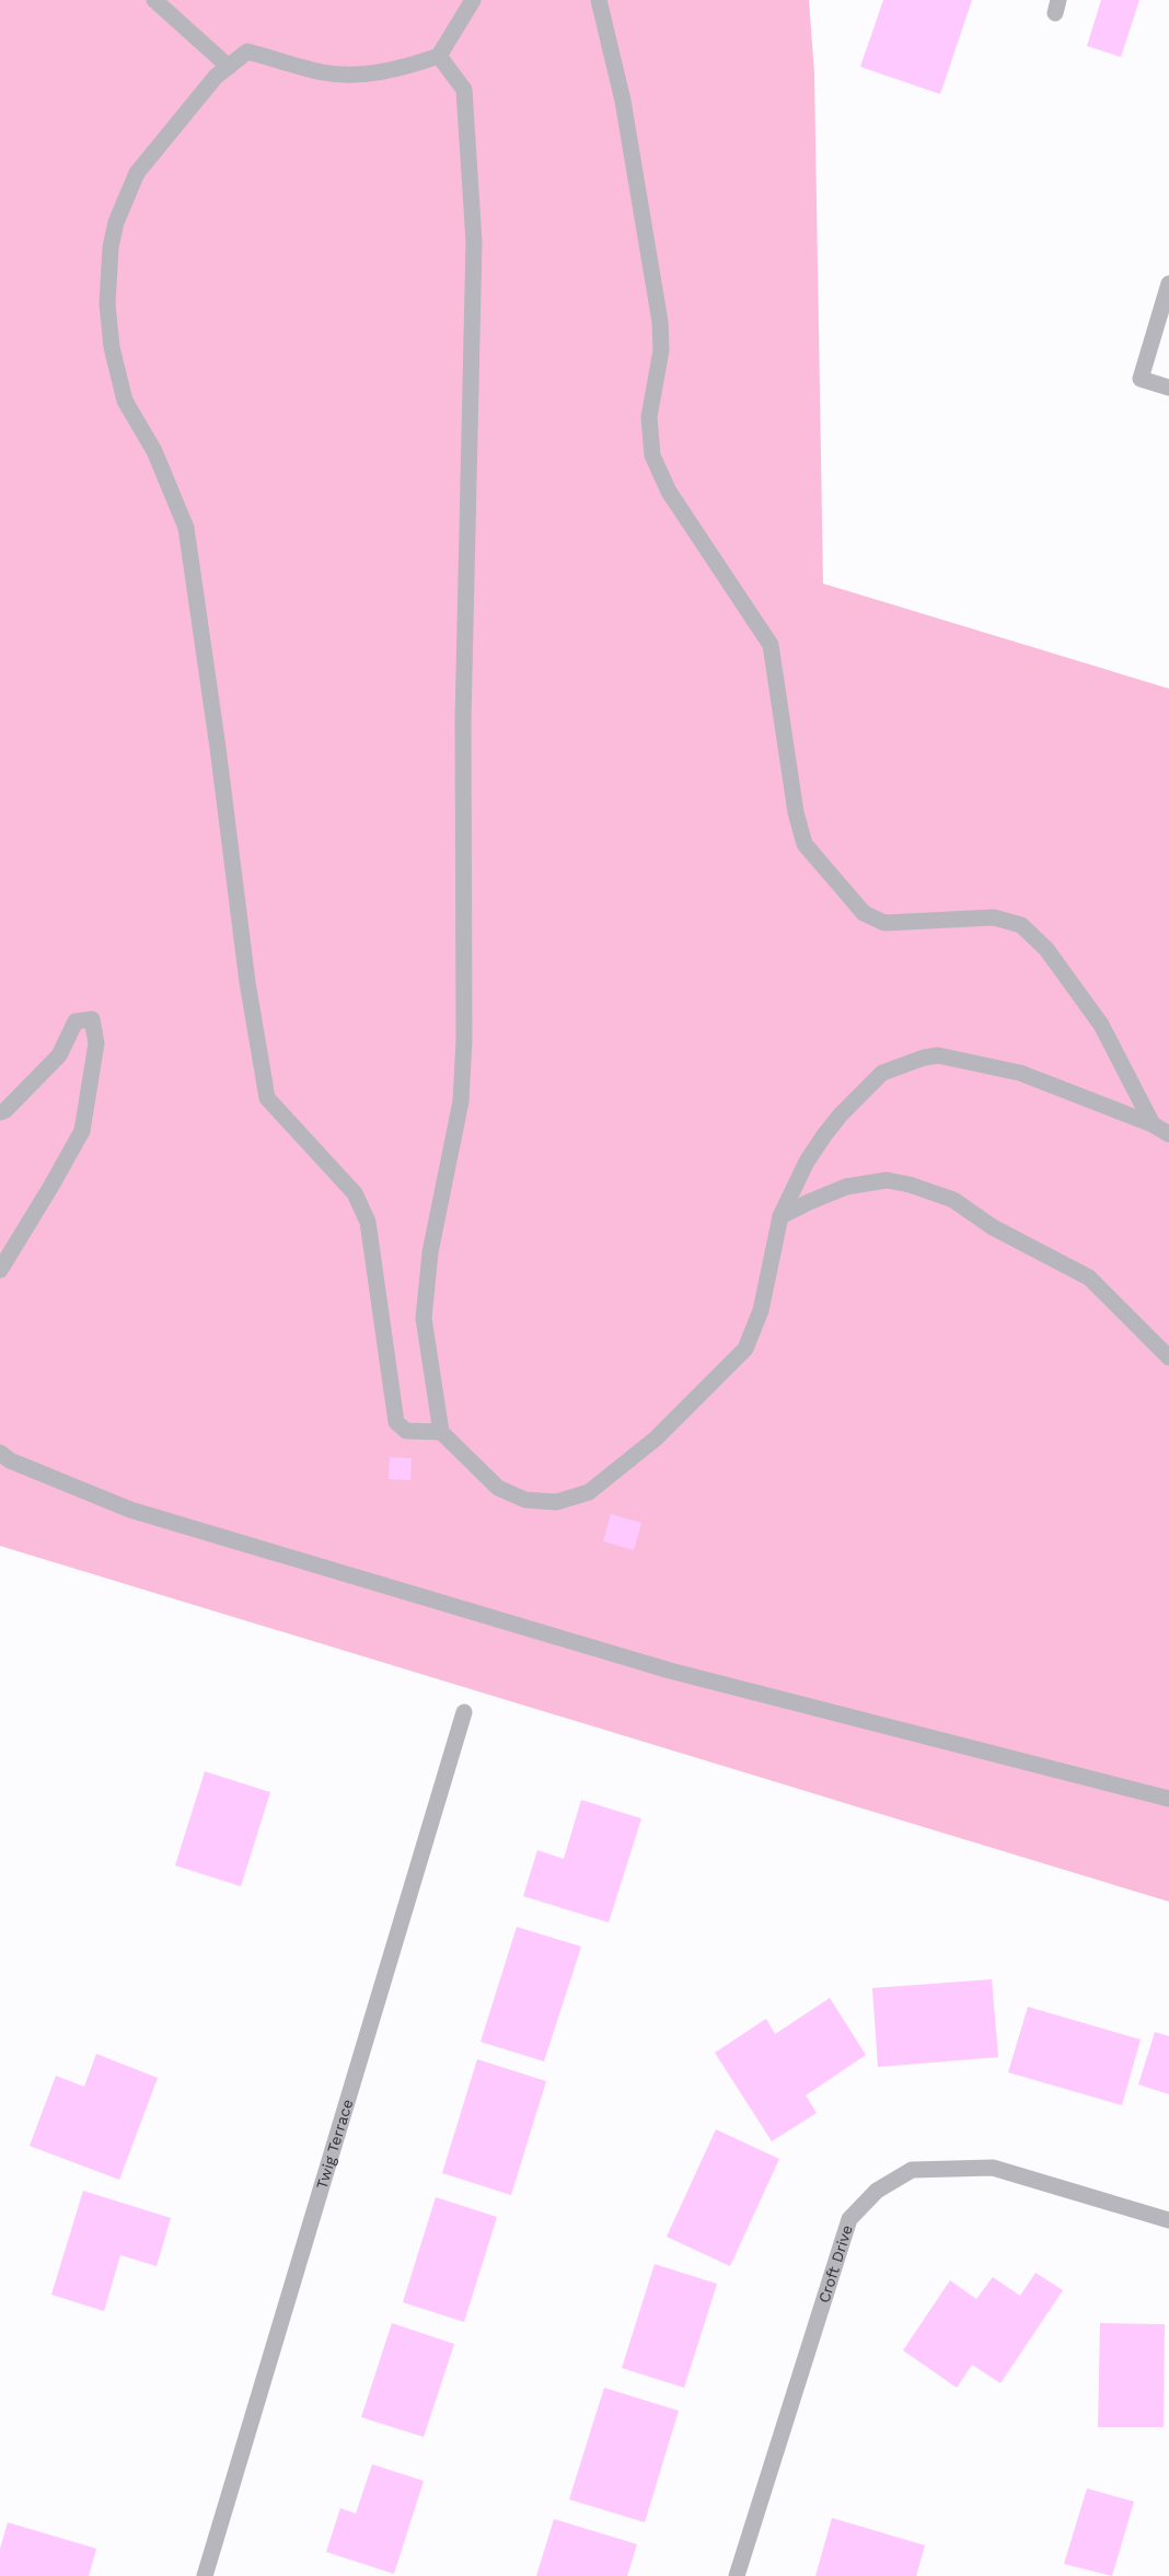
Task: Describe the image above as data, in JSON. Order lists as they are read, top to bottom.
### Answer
{
  "streets": {
    "street": ["Twig Terrace", "Croft Drive"]
  }
}
